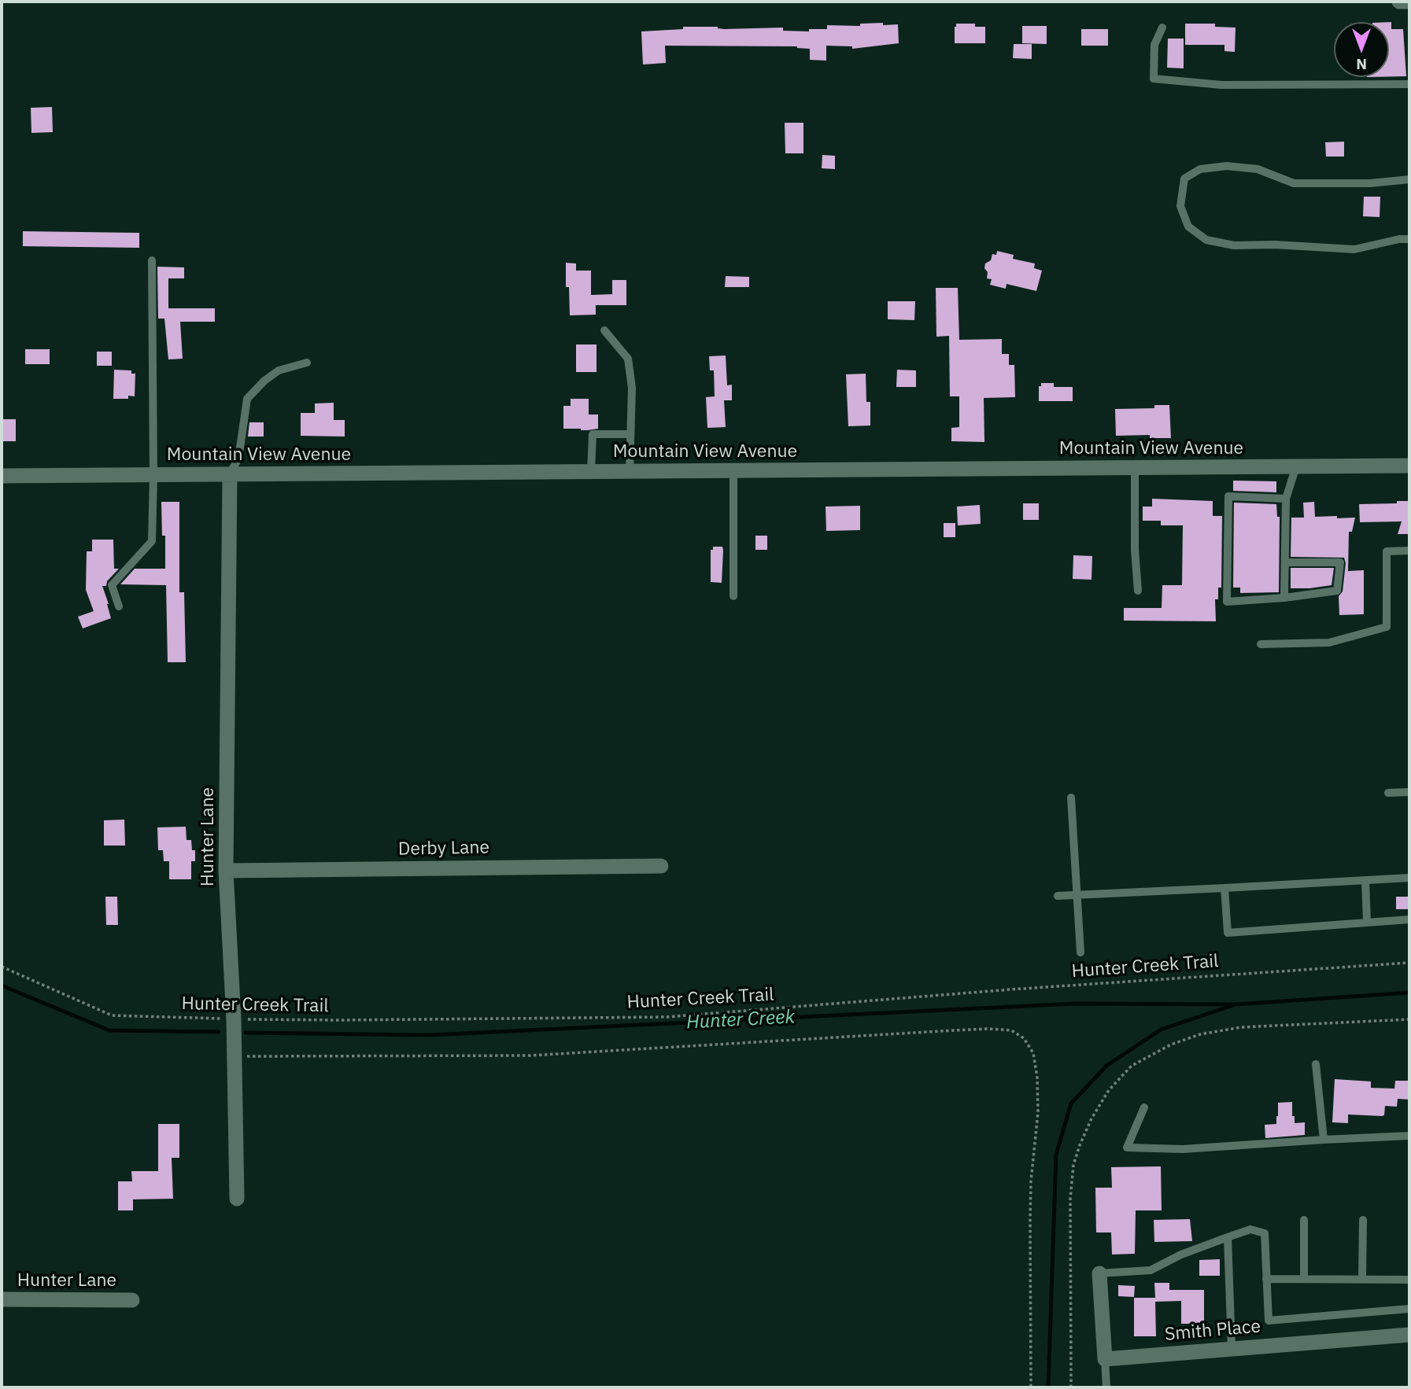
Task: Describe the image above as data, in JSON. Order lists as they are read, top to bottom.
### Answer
{
  "streets": {
    "street": [
      "Mountain View Avenue",
      "Hunter Lane",
      "Derby Lane",
      "Smith Place"
    ],
    "path": ["Hunter Creek Trail"]
  },
  "crossings": [
    ["Mountain View Avenue", "Hunter Lane"],
    ["Hunter Lane", "Derby Lane"],
    ["Hunter Lane", "Hunter Creek Trail"]
  ],
  "water": ["Hunter Creek"],
  "north": "bottom"
}
